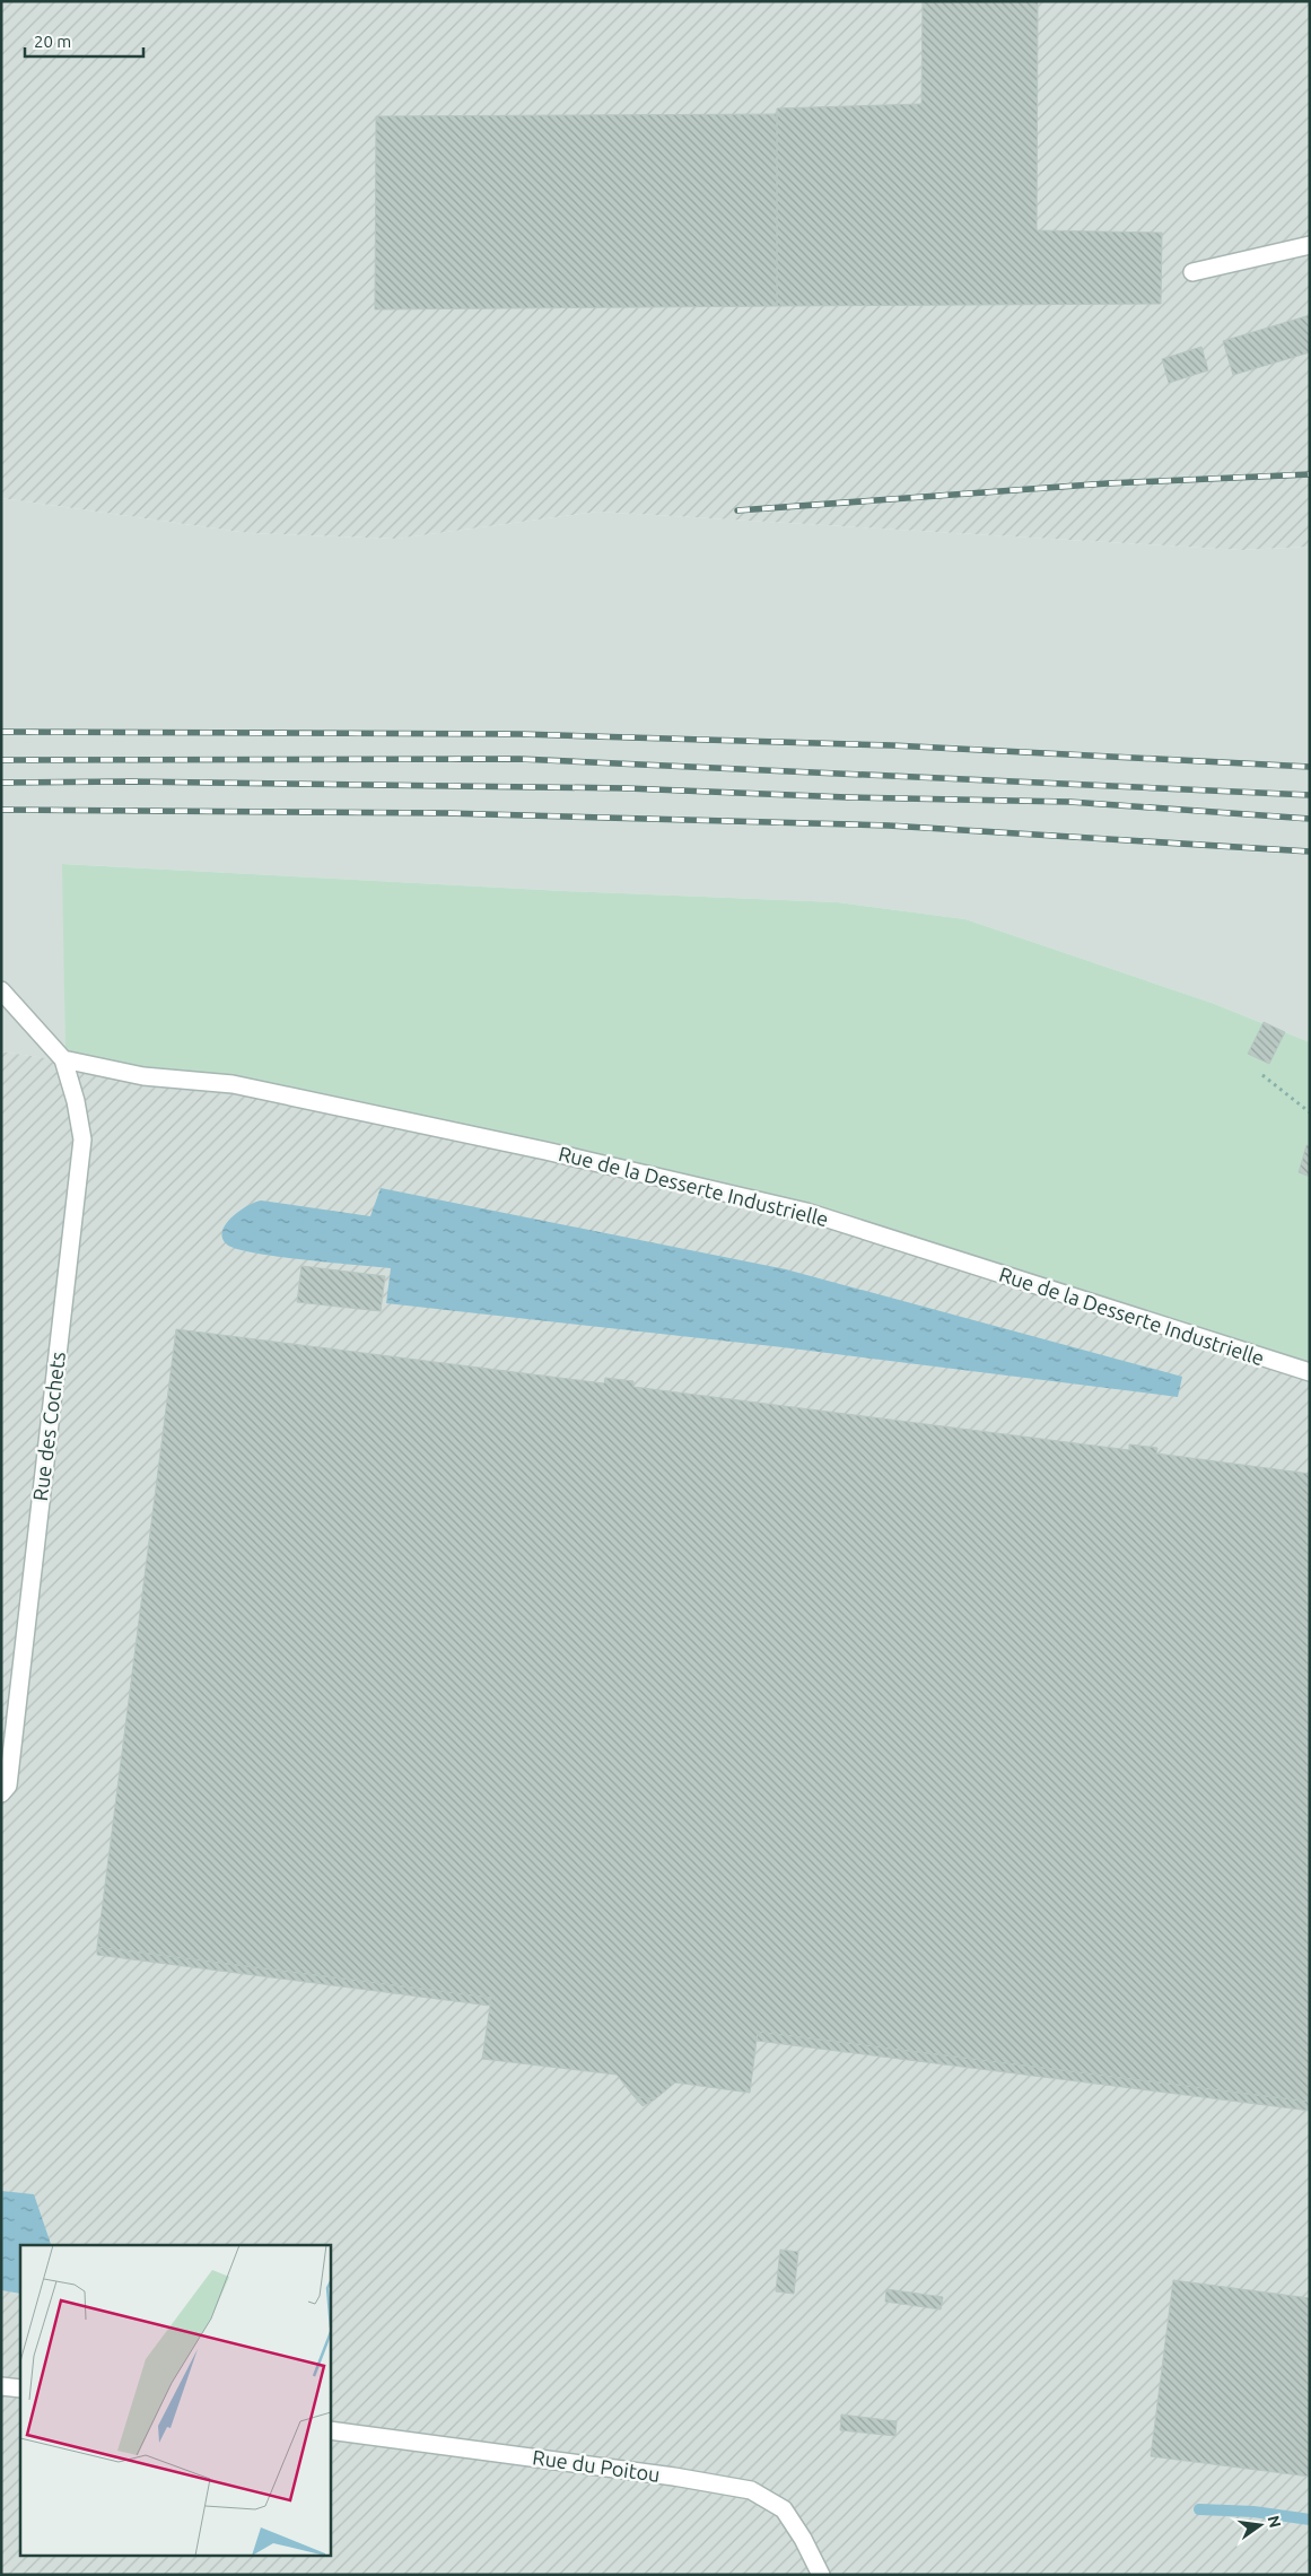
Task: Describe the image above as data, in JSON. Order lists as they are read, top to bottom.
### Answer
{
  "streets": {
    "street": ["Rue de la Desserte Industrielle", "Rue des Cochets", "Rue du Poitou"]
  },
  "crossings": [
    ["Rue de la Desserte Industrielle", "Rue des Cochets"]
  ],
  "scale_bar": "20 m",
  "north": "right"
}
